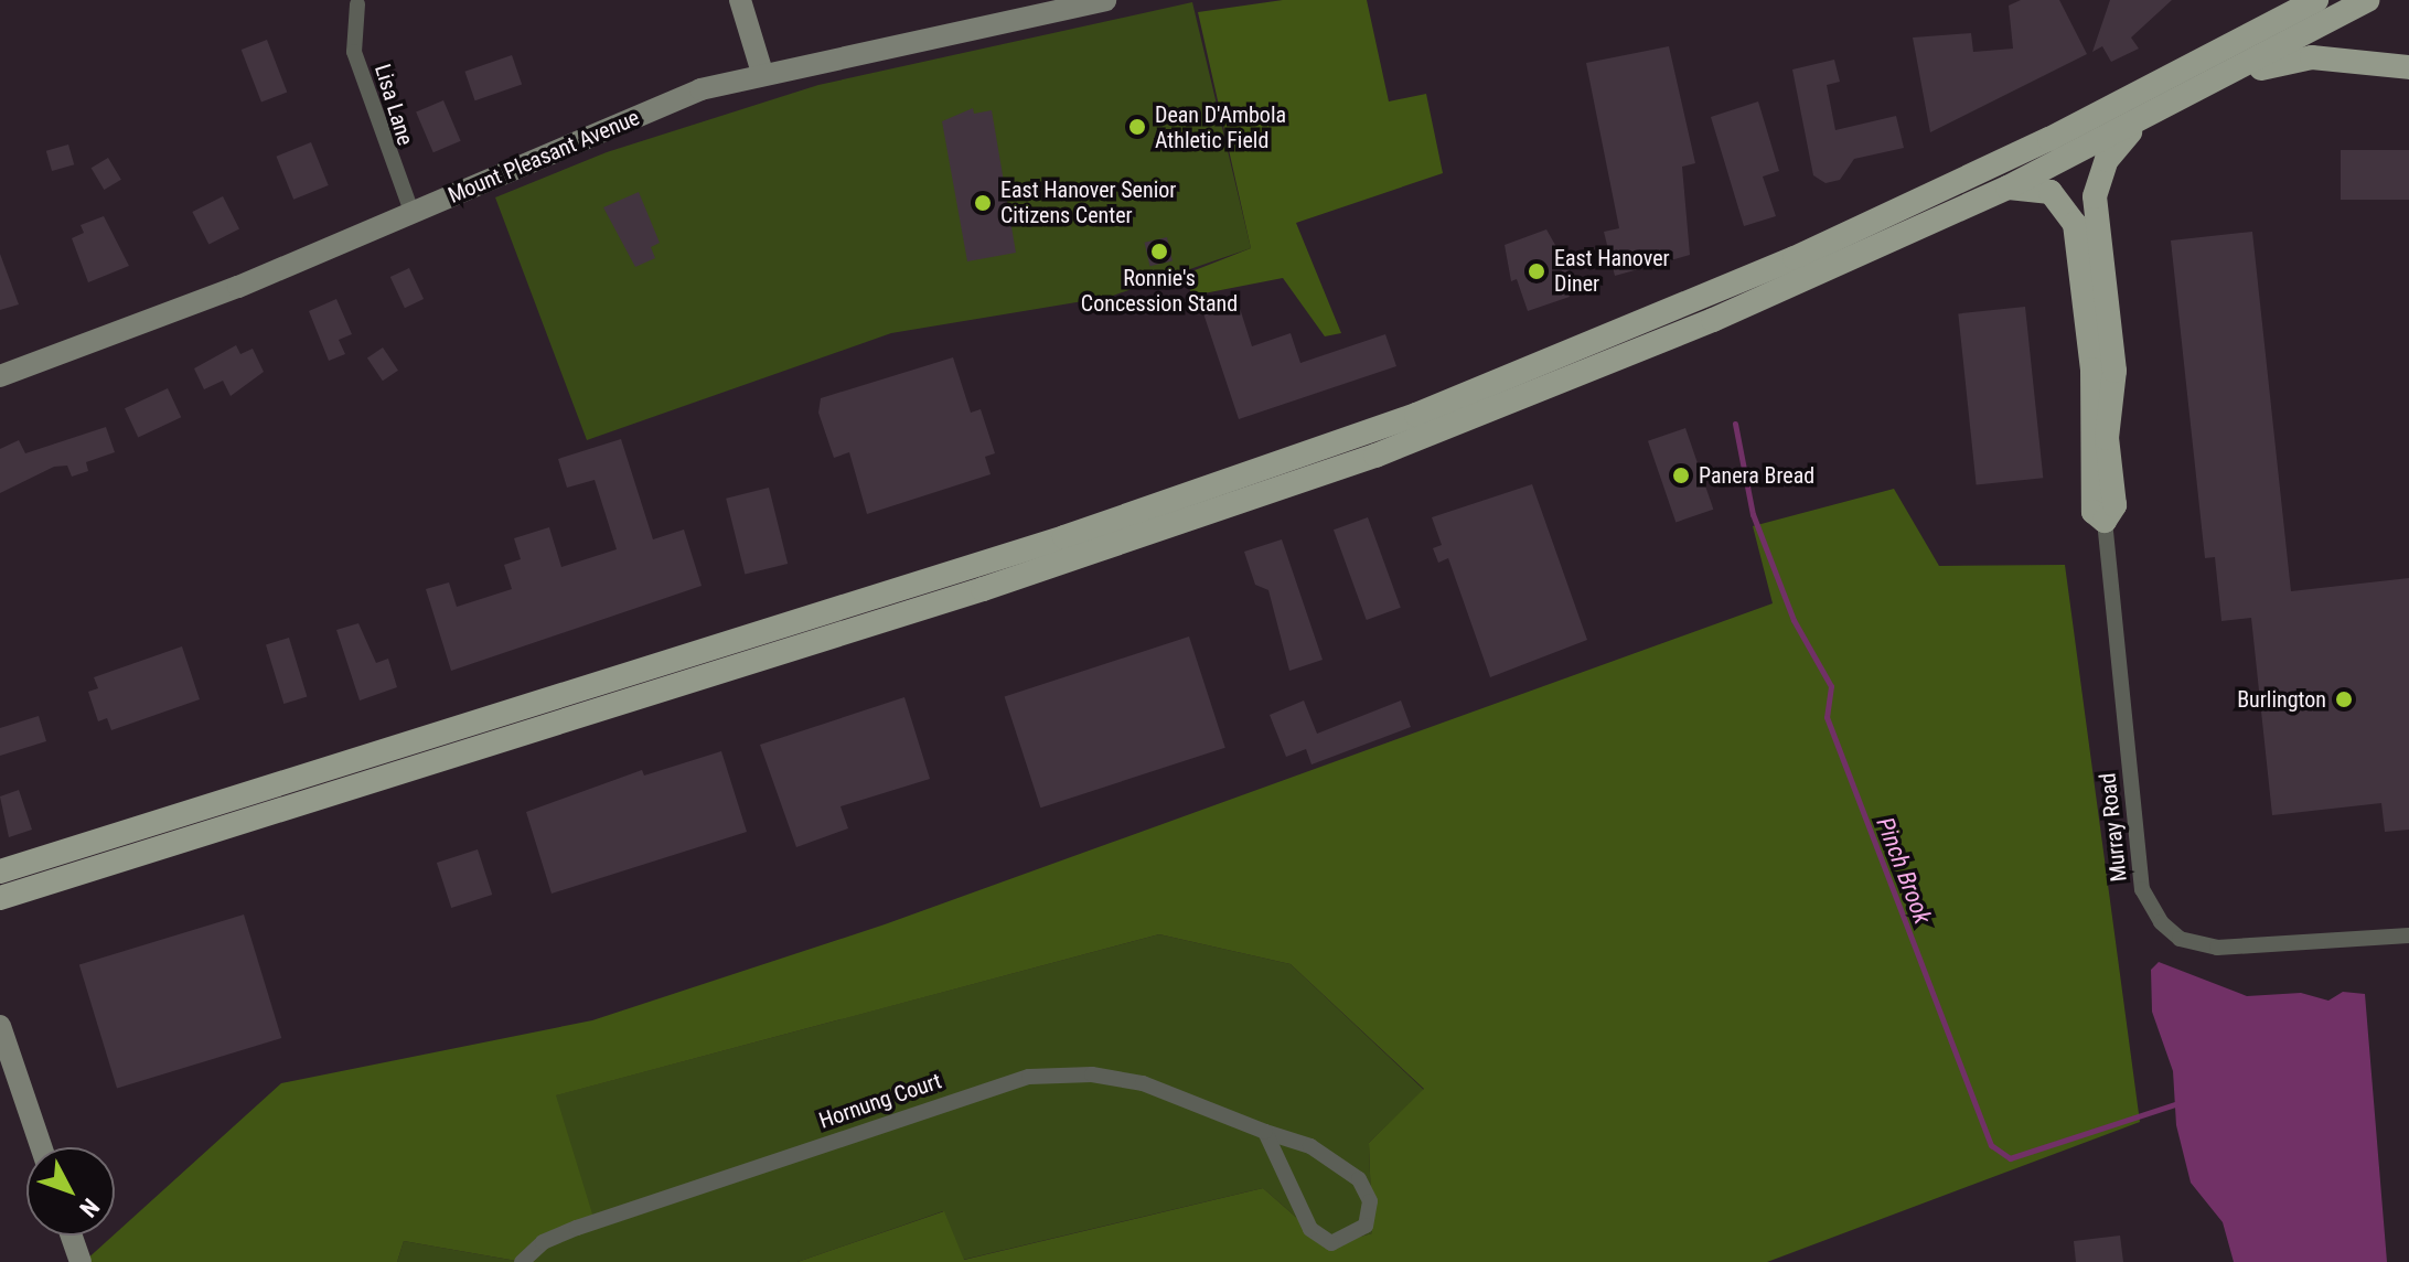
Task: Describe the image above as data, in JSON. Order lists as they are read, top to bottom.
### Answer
{
  "streets": {
    "street": [
      "Lisa Lane",
      "Mount Pleasant Avenue",
      "Murray Road",
      "Hornung Court"
    ]
  },
  "crossings": [
    ["Lisa Lane", "Mount Pleasant Avenue"]
  ],
  "water": ["Pinch Brook"],
  "places": [
    "Dean D'Ambola Athletic Field",
    "East Hanover Senior Citizens Center",
    "Ronnie's Concession Stand",
    "East Hanover Diner",
    "Panera Bread",
    "Burlington"
  ],
  "north": "bottom right"
}
